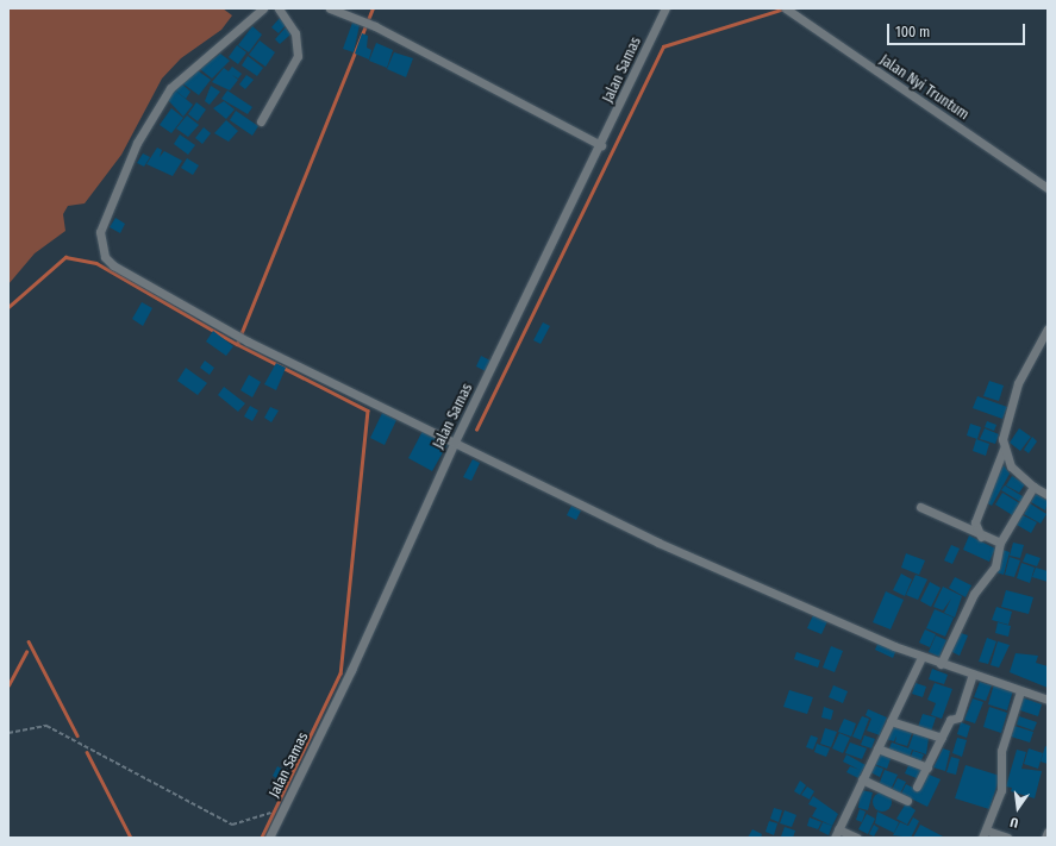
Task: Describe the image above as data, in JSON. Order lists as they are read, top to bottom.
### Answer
{
  "streets": {
    "street": ["Jalan Samas", "Jalan Nyi Truntum"]
  },
  "scale_bar": "100 m",
  "north": "bottom"
}
